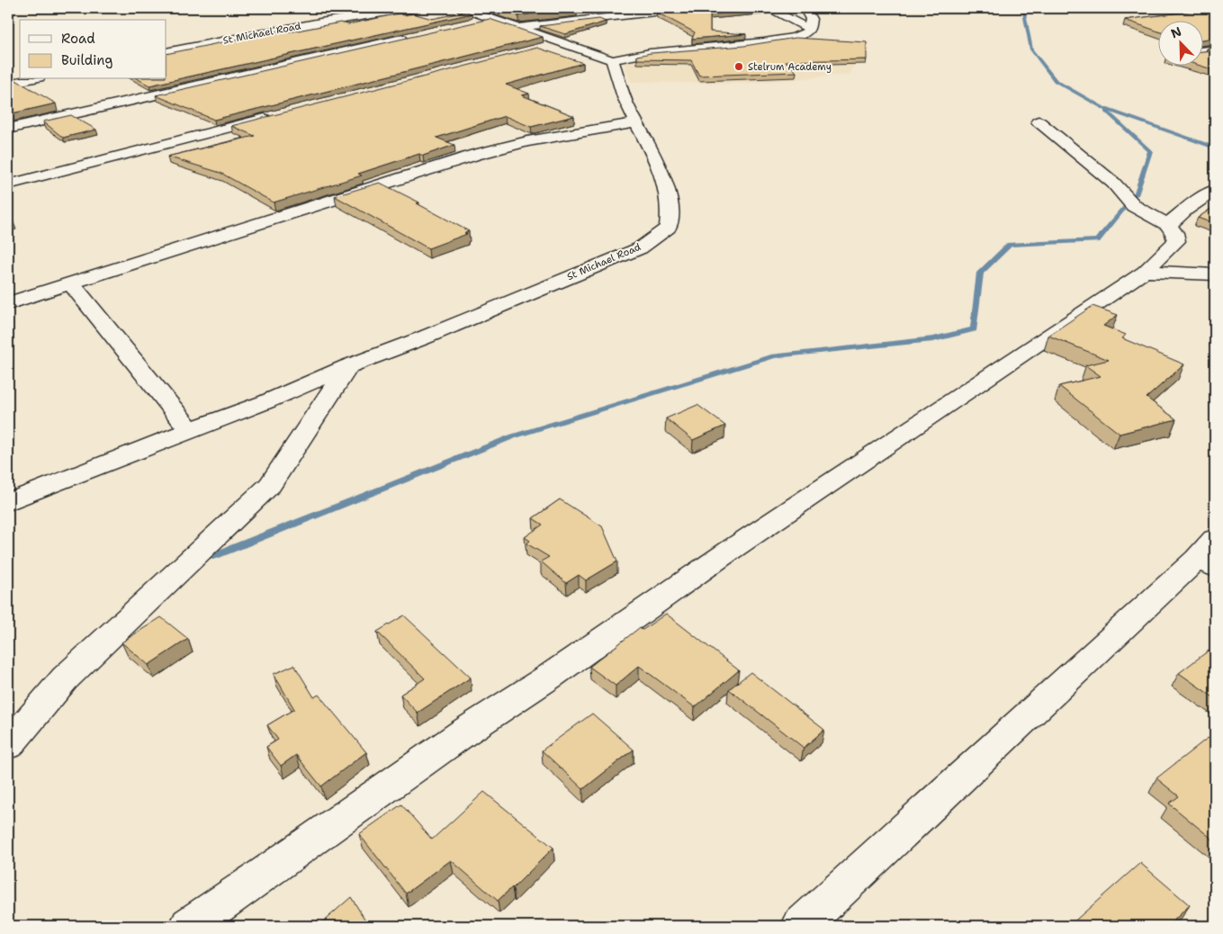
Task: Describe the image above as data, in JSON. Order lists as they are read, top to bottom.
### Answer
{
  "streets": {
    "street": ["St Michael Road"]
  },
  "places": ["Stelrum Academy"],
  "legend": ["Road", "Building"],
  "north": "top left"
}
